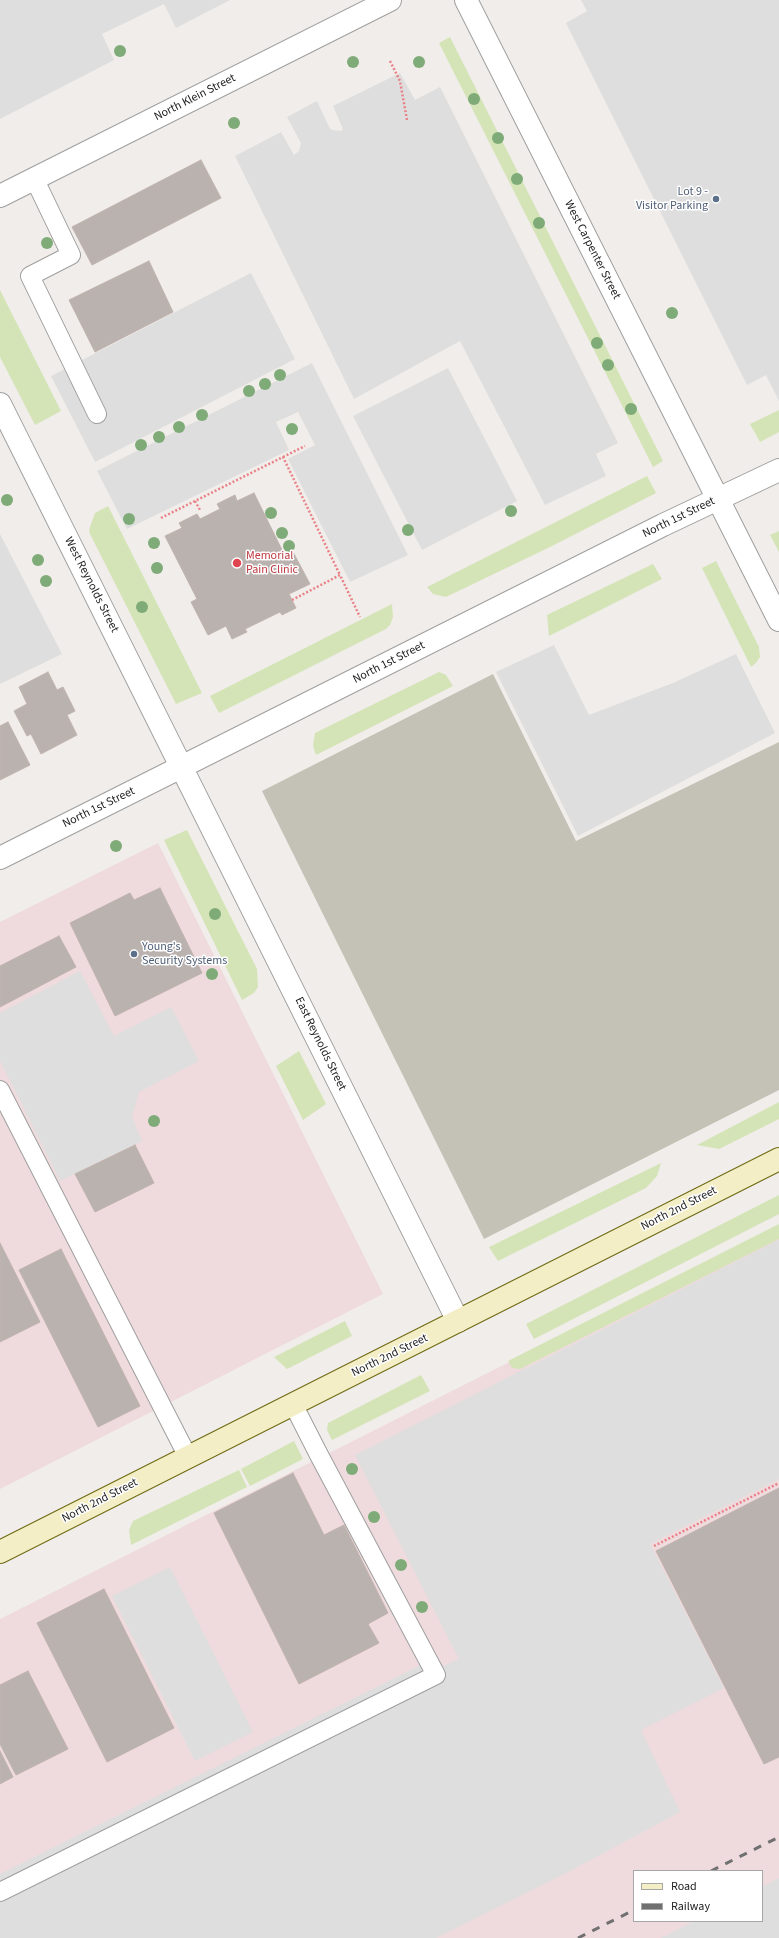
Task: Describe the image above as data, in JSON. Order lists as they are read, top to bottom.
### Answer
{
  "streets": {
    "main road": ["North 2nd Street"],
    "street": [
      "North Klein Street",
      "West Carpenter Street",
      "North 1st Street",
      "West Reynolds Street",
      "East Reynolds Street"
    ]
  },
  "crossings": [
    ["West Carpenter Street", "North 1st Street"],
    ["North 1st Street", "West Reynolds Street"],
    ["North 1st Street", "East Reynolds Street"],
    ["West Reynolds Street", "East Reynolds Street"],
    ["East Reynolds Street", "North 2nd Street"]
  ],
  "places": ["Lot 9 - Visitor Parking", "Memorial Pain Clinic", "Young's Security Systems"],
  "legend": ["Road", "Railway"]
}
